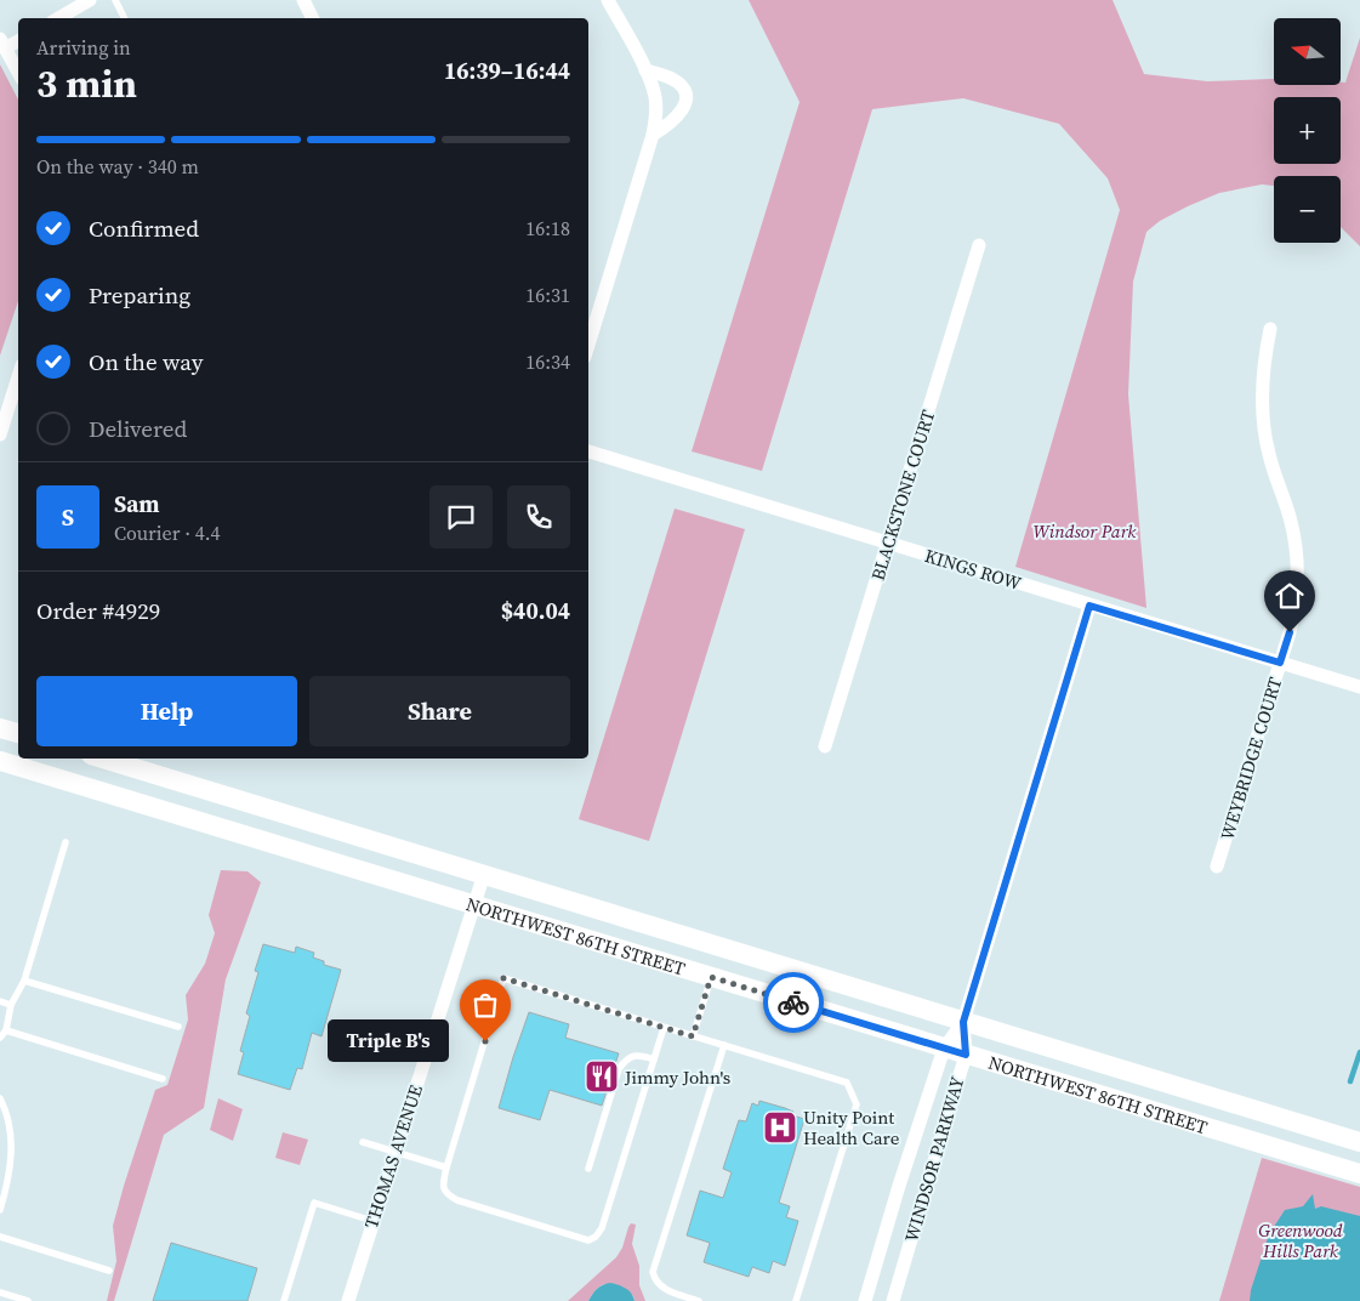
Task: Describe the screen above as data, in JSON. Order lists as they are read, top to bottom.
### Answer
{
  "streets": {
    "main road": ["NORTHWEST 86TH STREET"],
    "street": [
      "BLACKSTONE COURT",
      "KINGS ROW",
      "WEYBRIDGE COURT",
      "THOMAS AVENUE",
      "WINDSOR PARKWAY"
    ]
  },
  "crossings": [
    ["BLACKSTONE COURT", "KINGS ROW"],
    ["KINGS ROW", "WEYBRIDGE COURT"],
    ["NORTHWEST 86TH STREET", "THOMAS AVENUE"],
    ["NORTHWEST 86TH STREET", "WINDSOR PARKWAY"]
  ],
  "parks": ["Windsor Park", "Greenwood Hills Park"],
  "places": {
    "other": ["Triple B's"],
    "restaurant": ["Jimmy John's"],
    "hospital": ["Unity Point Health Care"]
  },
  "north": "left",
  "page": {
    "map_buttons": ["+", "−"],
    "heading": ["3 min", "Arriving in", "16:39–16:44"],
    "panel": [
      "Sam",
      "Courier · 4.4",
      "Order #4929",
      "$40.04"
    ],
    "bar": "On the way · 340 m",
    "list": [
      ["Confirmed", "16:18"],
      ["Preparing", "16:31"],
      ["On the way", "16:34"],
      "Delivered"
    ],
    "round": "S",
    "buttons": ["Help", "Share"],
    "bubble": "Triple B's"
  }
}
